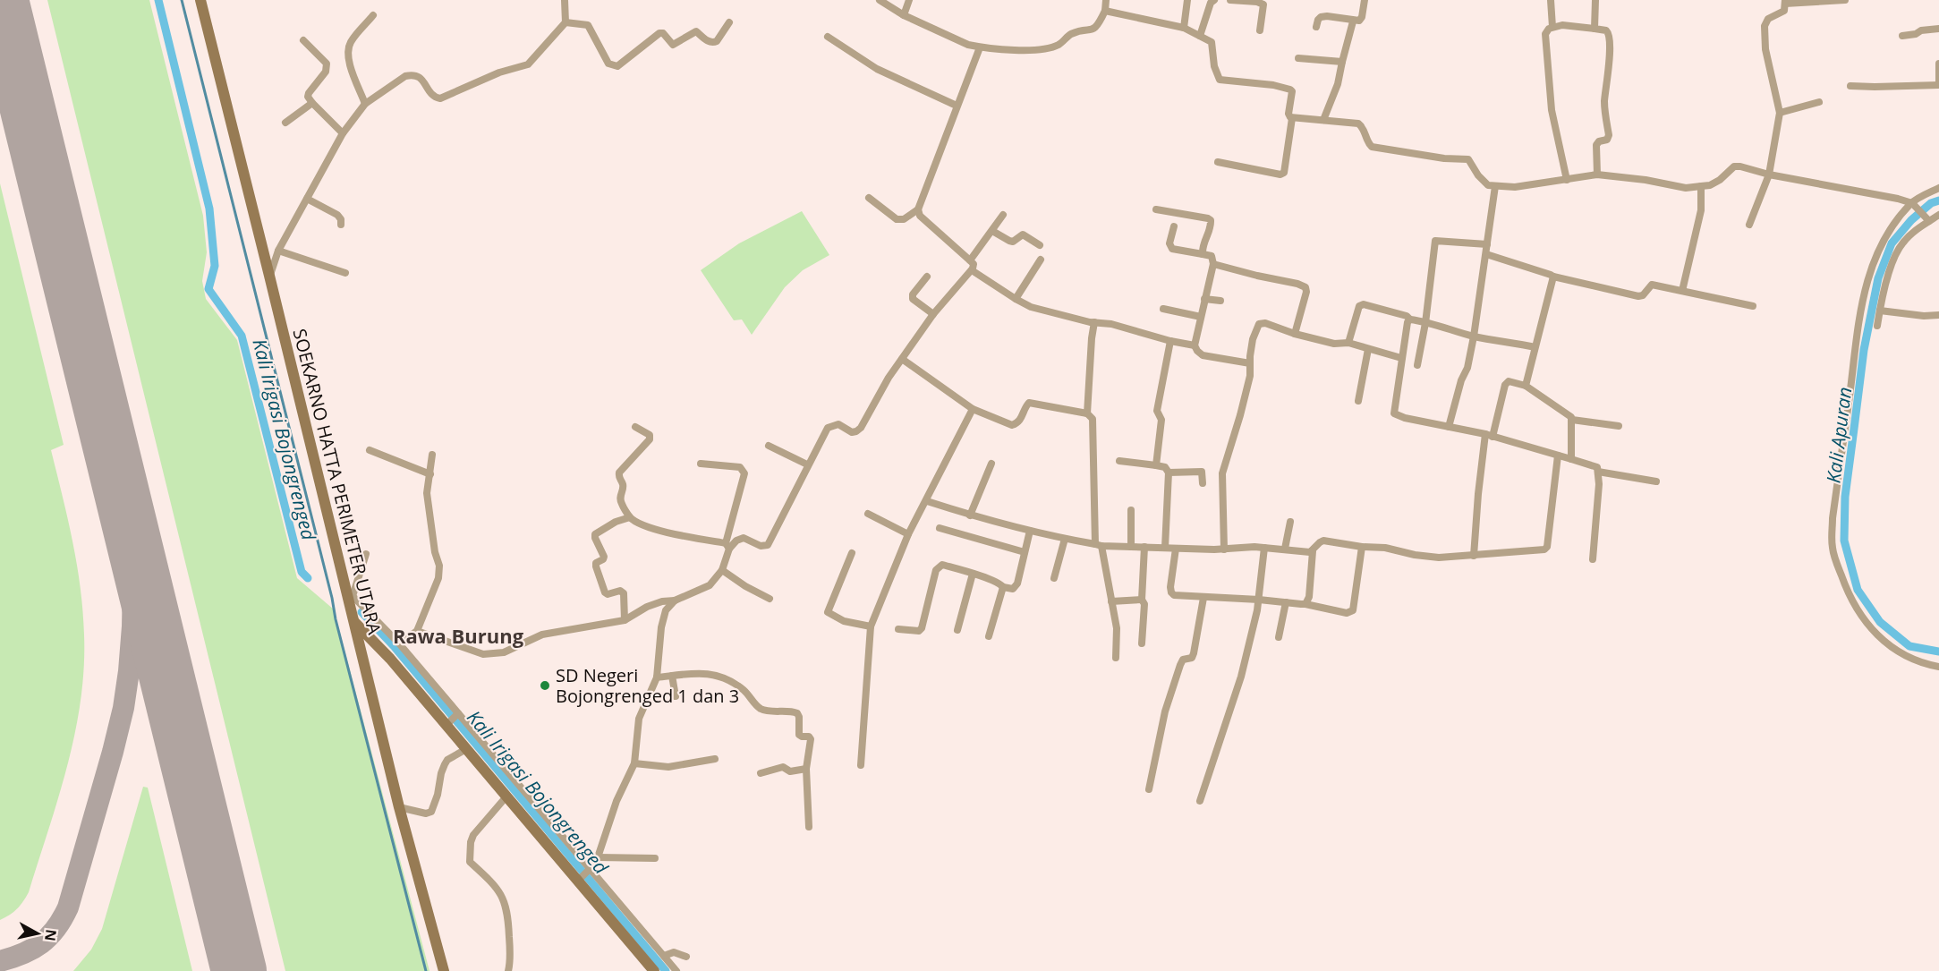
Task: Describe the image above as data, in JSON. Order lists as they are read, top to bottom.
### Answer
{
  "streets": {
    "main road": ["SOEKARNO HATTA PERIMETER UTARA"]
  },
  "districts": ["Rawa Burung"],
  "water": ["Kali Apuran", "Kali Irigasi Bojongrenged"],
  "places": ["SD Negeri Bojongrenged 1 dan 3"],
  "north": "right"
}
